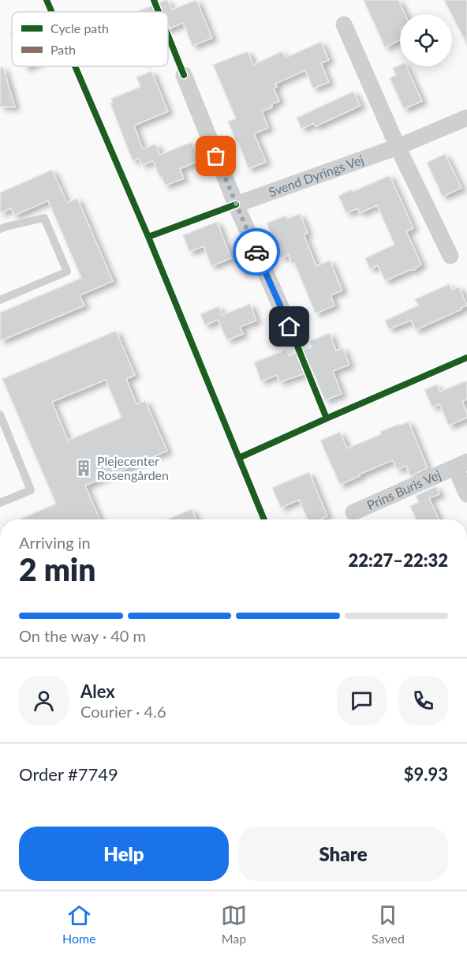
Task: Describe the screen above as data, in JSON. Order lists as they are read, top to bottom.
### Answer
{
  "streets": {
    "street": ["Svend Dyrings Vej", "Prins Buris Vej"]
  },
  "places": {
    "building": ["Plejecenter Rosengården"]
  },
  "legend": ["Cycle path", "Path"],
  "page": {
    "heading": ["2 min", "Arriving in", "22:27–22:32"],
    "panel": [
      "Alex",
      "Courier · 4.6",
      "Order #7749",
      "$9.93"
    ],
    "bar": "On the way · 40 m",
    "buttons": ["Help", "Share"],
    "tabs": ["Home", "Map", "Saved"]
  }
}
